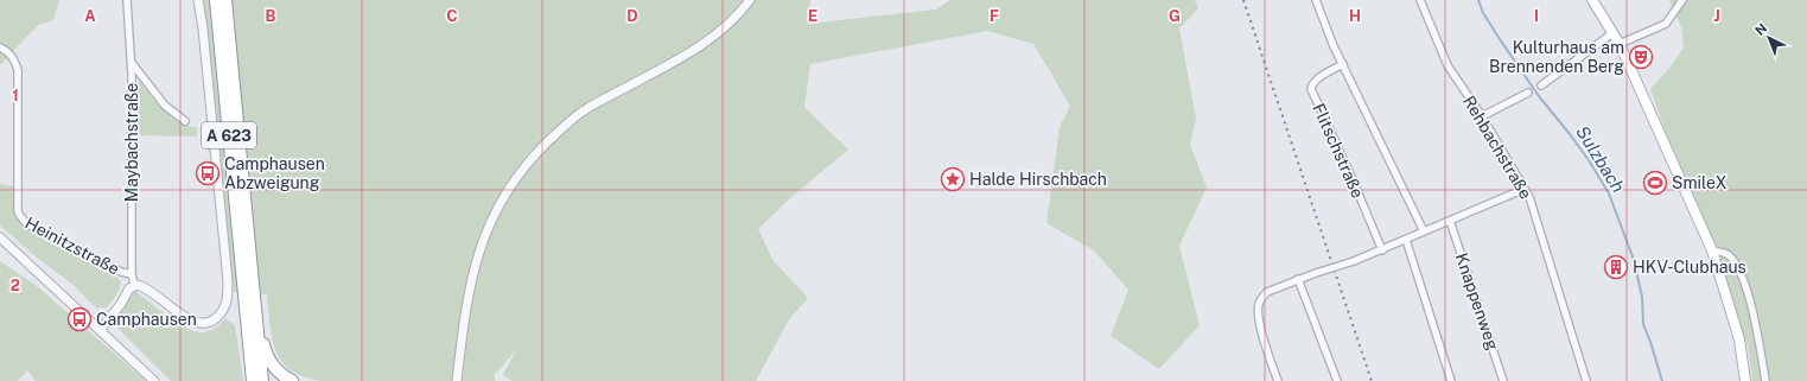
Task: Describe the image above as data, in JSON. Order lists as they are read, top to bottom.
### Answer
{
  "streets": {
    "highway": ["A 623"],
    "street": [
      "Maybachstraße",
      "Rehbachstraße",
      "Flitschstraße",
      "Heinitzstraße",
      "Knappenweg"
    ]
  },
  "crossings": [
    ["Maybachstraße", "Heinitzstraße"]
  ],
  "water": ["Sulzbach"],
  "places": {
    "theatre": ["Kulturhaus am Brennenden Berg"],
    "bus stop": ["Camphausen Abzweigung", "Camphausen"],
    "place": ["Halde Hirschbach"],
    "sports": ["SmileX"],
    "building": ["HKV-Clubhaus"]
  },
  "north": "top left",
  "grid": {
    "columns": [
      "A",
      "B",
      "C",
      "D",
      "E",
      "F",
      "G",
      "H",
      "I",
      "J"
    ],
    "rows": ["1", "2"]
  }
}
